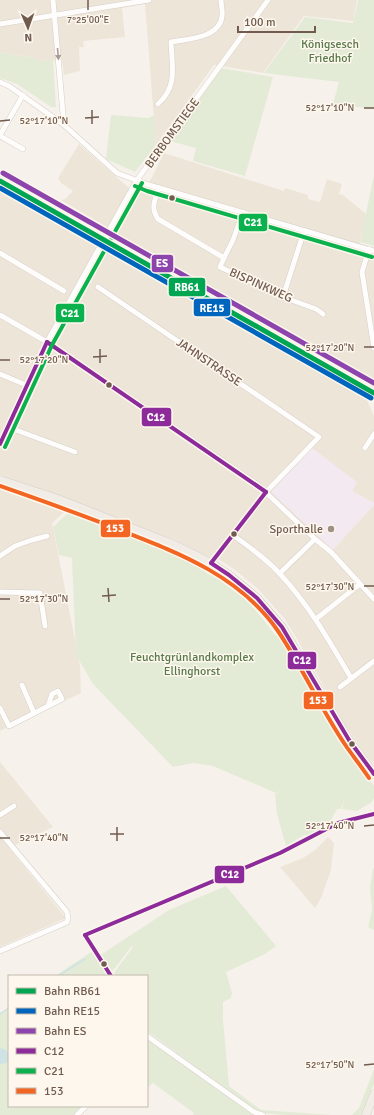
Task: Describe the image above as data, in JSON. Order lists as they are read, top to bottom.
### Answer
{
  "streets": {
    "street": ["BERBOMSTIEGE", "BISPINKWEG", "JAHNSTRASSE"]
  },
  "parks": ["Königsesch Friedhof", "Feuchtgrünlandkomplex Ellinghorst"],
  "places": ["Sporthalle"],
  "lines": [
    "rail line ES",
    "rail line RB61",
    "transit line C21",
    "rail line RE15",
    "transit line C12",
    "transit line 153"
  ],
  "legend": [
    "Bahn RB61",
    "Bahn RE15",
    "Bahn ES",
    "C12",
    "C21",
    "153"
  ],
  "scale_bar": "100 m",
  "north": "bottom",
  "coordinates": [
    "7°25'00\"E",
    "52°17'10\"N",
    "52°17'20\"N",
    "52°17'30\"N",
    "52°17'40\"N",
    "52°17'50\"N"
  ]
}
